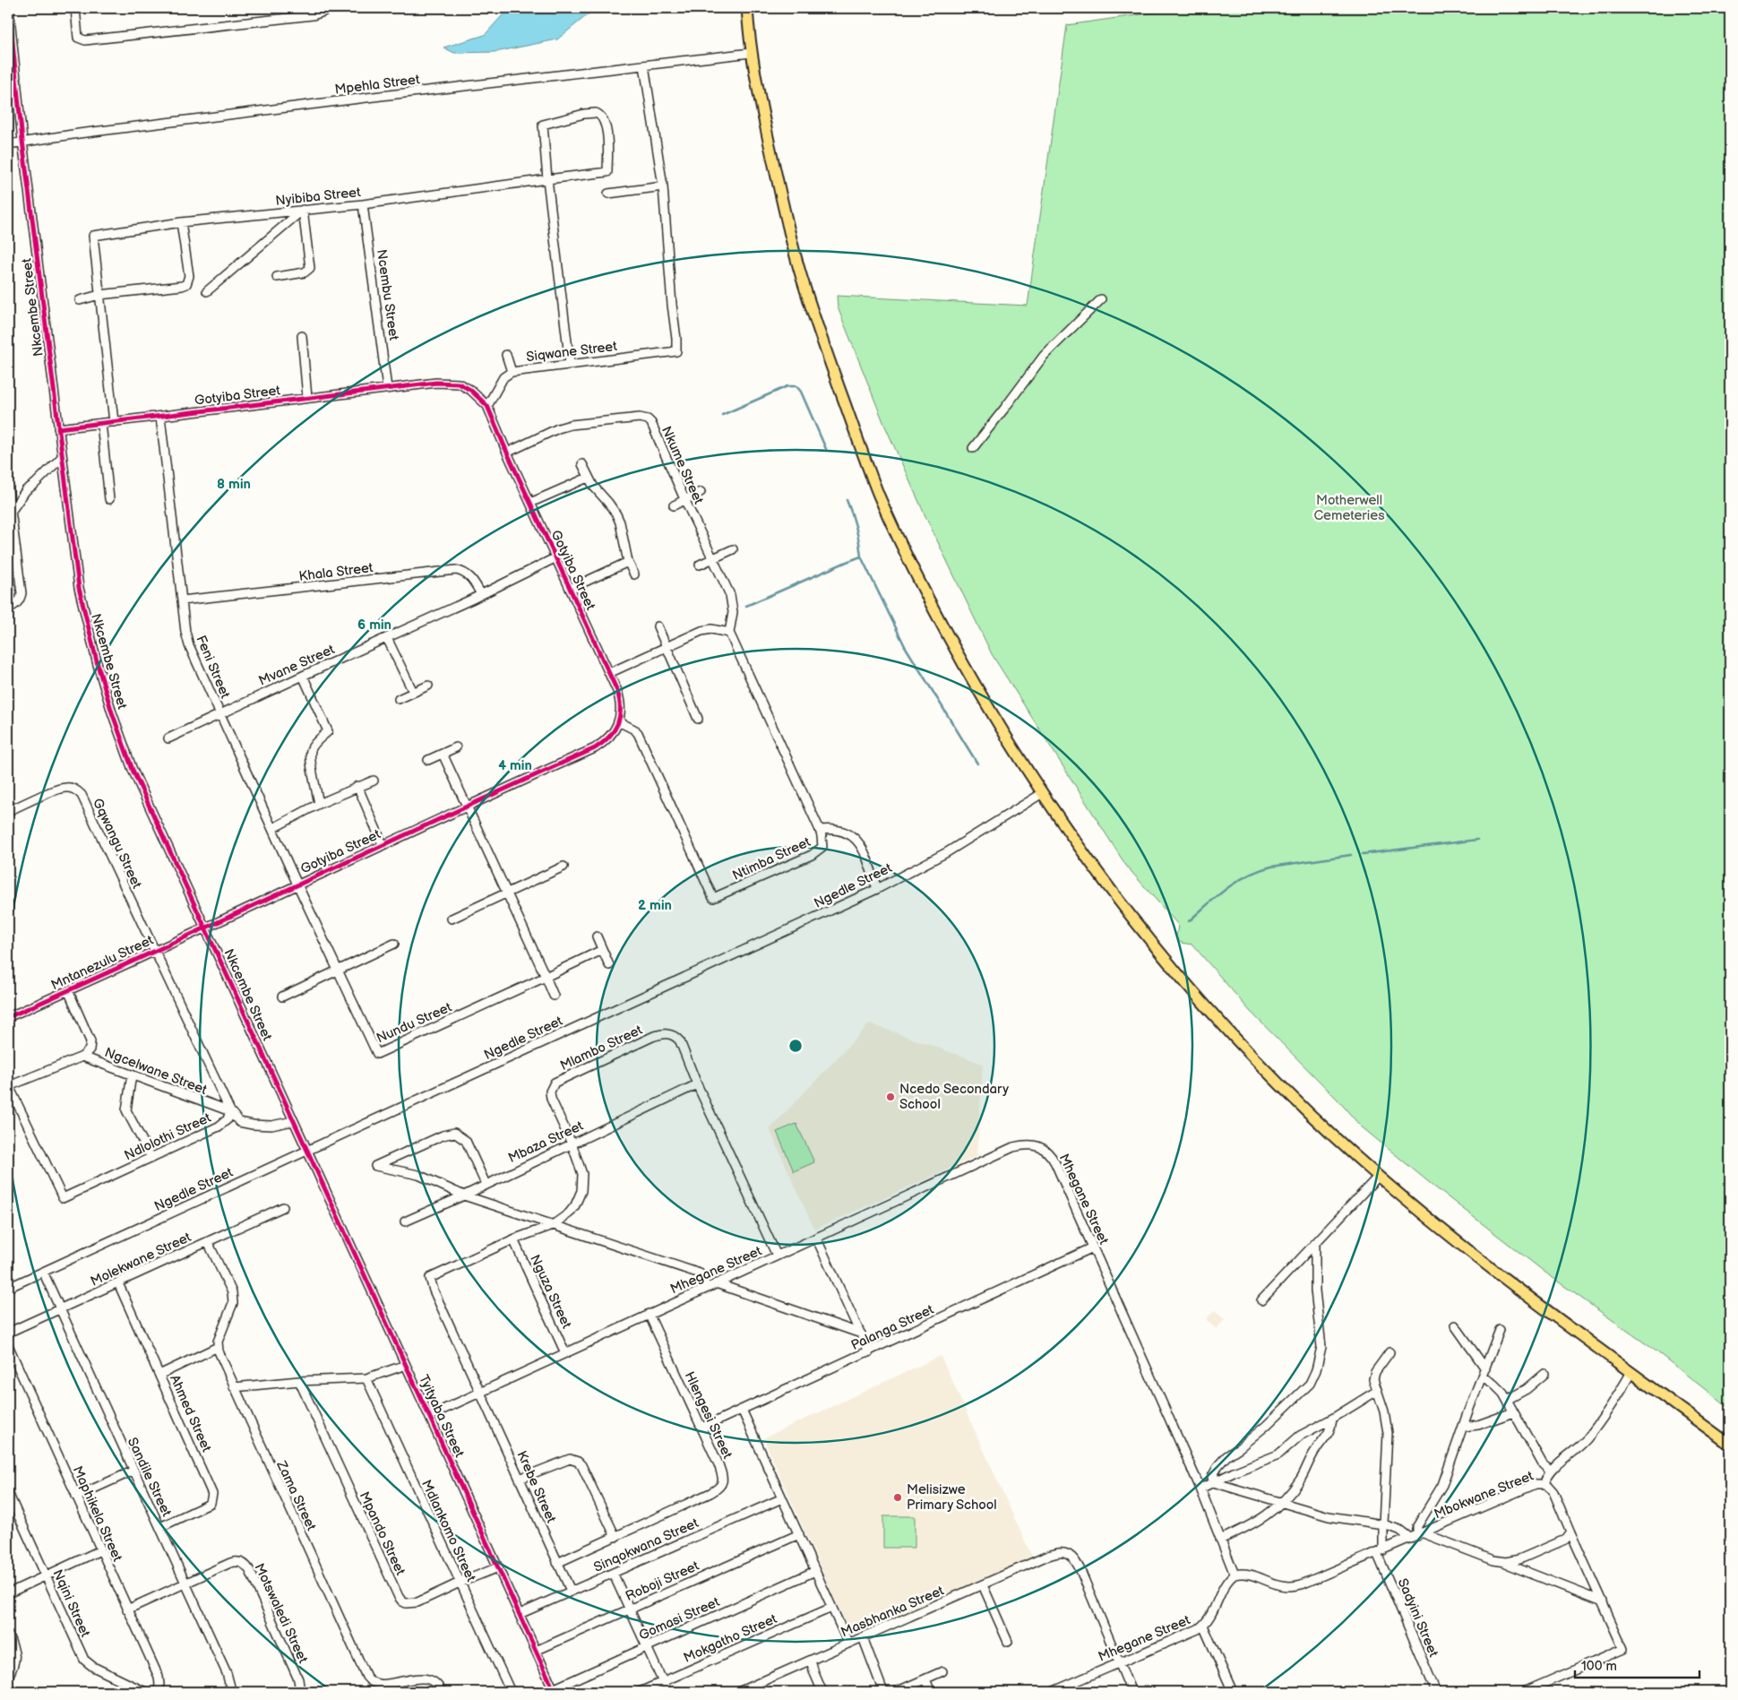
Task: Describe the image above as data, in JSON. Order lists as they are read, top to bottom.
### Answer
{
  "streets": {
    "street": [
      "Mpehla Street",
      "Nyibiba Street",
      "Ncembu Street",
      "Nkcembe Street",
      "Siqwane Street",
      "Gotyiba Street",
      "Nkume Street",
      "Khala Street",
      "Mvane Street",
      "Feni Street",
      "Gqwangu Street",
      "Ntimba Street",
      "Ngedle Street",
      "Mntanezulu Street",
      "Nundu Street",
      "Mlambo Street",
      "Ngcelwane Street",
      "Ndlolothi Street",
      "Mbaza Street",
      "Mhegane Street",
      "Molekwane Street",
      "Nguza Street",
      "Palanga Street",
      "Ahmed Street",
      "Hlengesi Street",
      "Tyityaba Street",
      "Sandile Street",
      "Krebe Street",
      "Mbokwane Street",
      "Zama Street",
      "Maphikela Street",
      "Mdlankomo Street",
      "Mpando Street",
      "Sinqokwana Street",
      "Roboji Street",
      "Nqini Street",
      "Masbhanka Street",
      "Motswaledi Street",
      "Sadyini Street",
      "Gomasi Street",
      "Mokgatho Street"
    ]
  },
  "crossings": [
    ["Mpehla Street", "Nkcembe Street"],
    ["Nyibiba Street", "Ncembu Street"],
    ["Nyibiba Street", "Gotyiba Street"],
    ["Ncembu Street", "Gotyiba Street"],
    ["Nkcembe Street", "Gotyiba Street"],
    ["Nkcembe Street", "Ngedle Street"],
    ["Nkcembe Street", "Mntanezulu Street"],
    ["Nkcembe Street", "Ngcelwane Street"],
    ["Nkcembe Street", "Tyityaba Street"],
    ["Siqwane Street", "Gotyiba Street"],
    ["Gotyiba Street", "Nkume Street"],
    ["Gotyiba Street", "Mvane Street"],
    ["Gotyiba Street", "Feni Street"],
    ["Gotyiba Street", "Ntimba Street"],
    ["Gotyiba Street", "Mntanezulu Street"],
    ["Gotyiba Street", "Nundu Street"],
    ["Nkume Street", "Ntimba Street"],
    ["Khala Street", "Mvane Street"],
    ["Khala Street", "Feni Street"],
    ["Mvane Street", "Feni Street"],
    ["Feni Street", "Nundu Street"],
    ["Gqwangu Street", "Mntanezulu Street"],
    ["Gqwangu Street", "Ndlolothi Street"],
    ["Ngedle Street", "Tyityaba Street"],
    ["Ngedle Street", "Sandile Street"],
    ["Mntanezulu Street", "Ndlolothi Street"],
    ["Mlambo Street", "Mbaza Street"],
    ["Mlambo Street", "Mhegane Street"],
    ["Mlambo Street", "Nguza Street"],
    ["Mlambo Street", "Krebe Street"],
    ["Ngcelwane Street", "Ndlolothi Street"],
    ["Mhegane Street", "Nguza Street"],
    ["Mhegane Street", "Palanga Street"],
    ["Mhegane Street", "Hlengesi Street"],
    ["Mhegane Street", "Tyityaba Street"],
    ["Mhegane Street", "Krebe Street"],
    ["Mhegane Street", "Mbokwane Street"],
    ["Mhegane Street", "Masbhanka Street"],
    ["Molekwane Street", "Ahmed Street"],
    ["Molekwane Street", "Sandile Street"],
    ["Palanga Street", "Hlengesi Street"],
    ["Ahmed Street", "Sandile Street"],
    ["Hlengesi Street", "Krebe Street"],
    ["Tyityaba Street", "Mpando Street"],
    ["Tyityaba Street", "Sinqokwana Street"],
    ["Tyityaba Street", "Roboji Street"],
    ["Tyityaba Street", "Gomasi Street"],
    ["Sandile Street", "Motswaledi Street"],
    ["Krebe Street", "Sinqokwana Street"],
    ["Mbokwane Street", "Sadyini Street"],
    ["Maphikela Street", "Motswaledi Street"],
    ["Mdlankomo Street", "Mpando Street"]
  ],
  "parks": ["Motherwell Cemeteries"],
  "places": ["Ncedo Secondary School", "Melisizwe Primary School"],
  "scale_bar": "100 m",
  "rings": [
    "8 min",
    "6 min",
    "4 min",
    "2 min"
  ]
}
